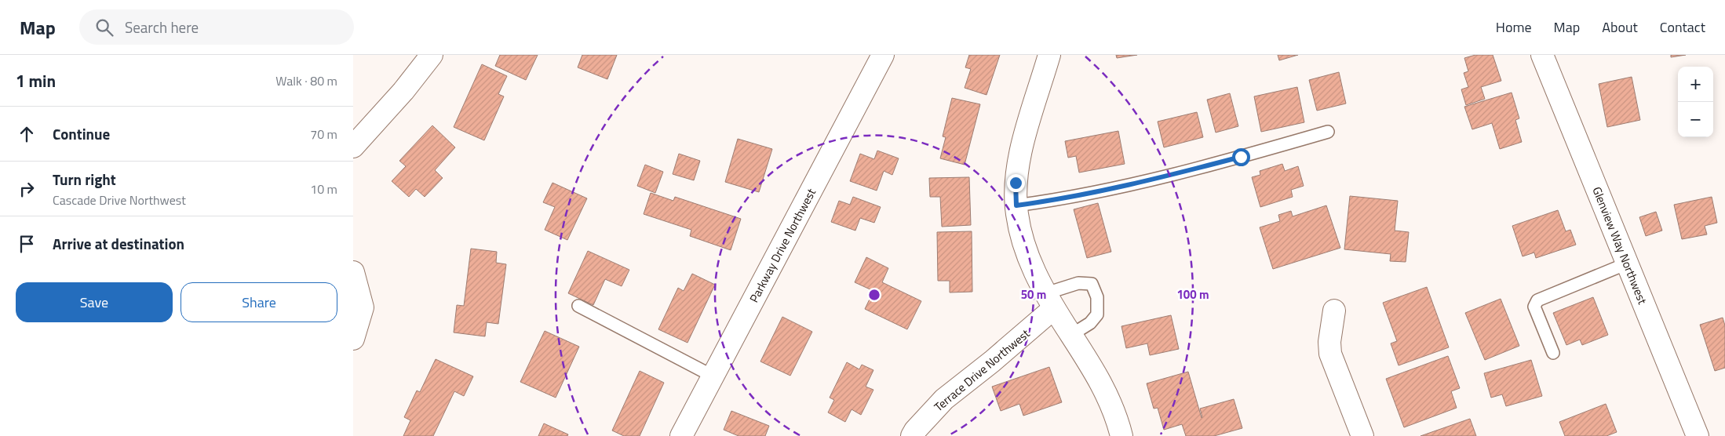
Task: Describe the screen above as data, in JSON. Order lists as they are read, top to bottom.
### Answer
{
  "streets": {
    "street": ["Parkway Drive Northwest", "Glenview Way Northwest", "Terrace Drive Northwest"]
  },
  "page": {
    "header": "Map",
    "search": "Search here",
    "nav": [
      "Home",
      "Map",
      "About",
      "Contact"
    ],
    "heading": ["1 min", "Walk · 80 m"],
    "map_buttons": ["+", "−"],
    "list": [
      ["Continue", "70 m"],
      ["Turn right", "Cascade Drive Northwest", "10 m"],
      "Arrive at destination"
    ],
    "buttons": ["Save", "Share"]
  },
  "rings": ["50 m", "100 m"]
}
